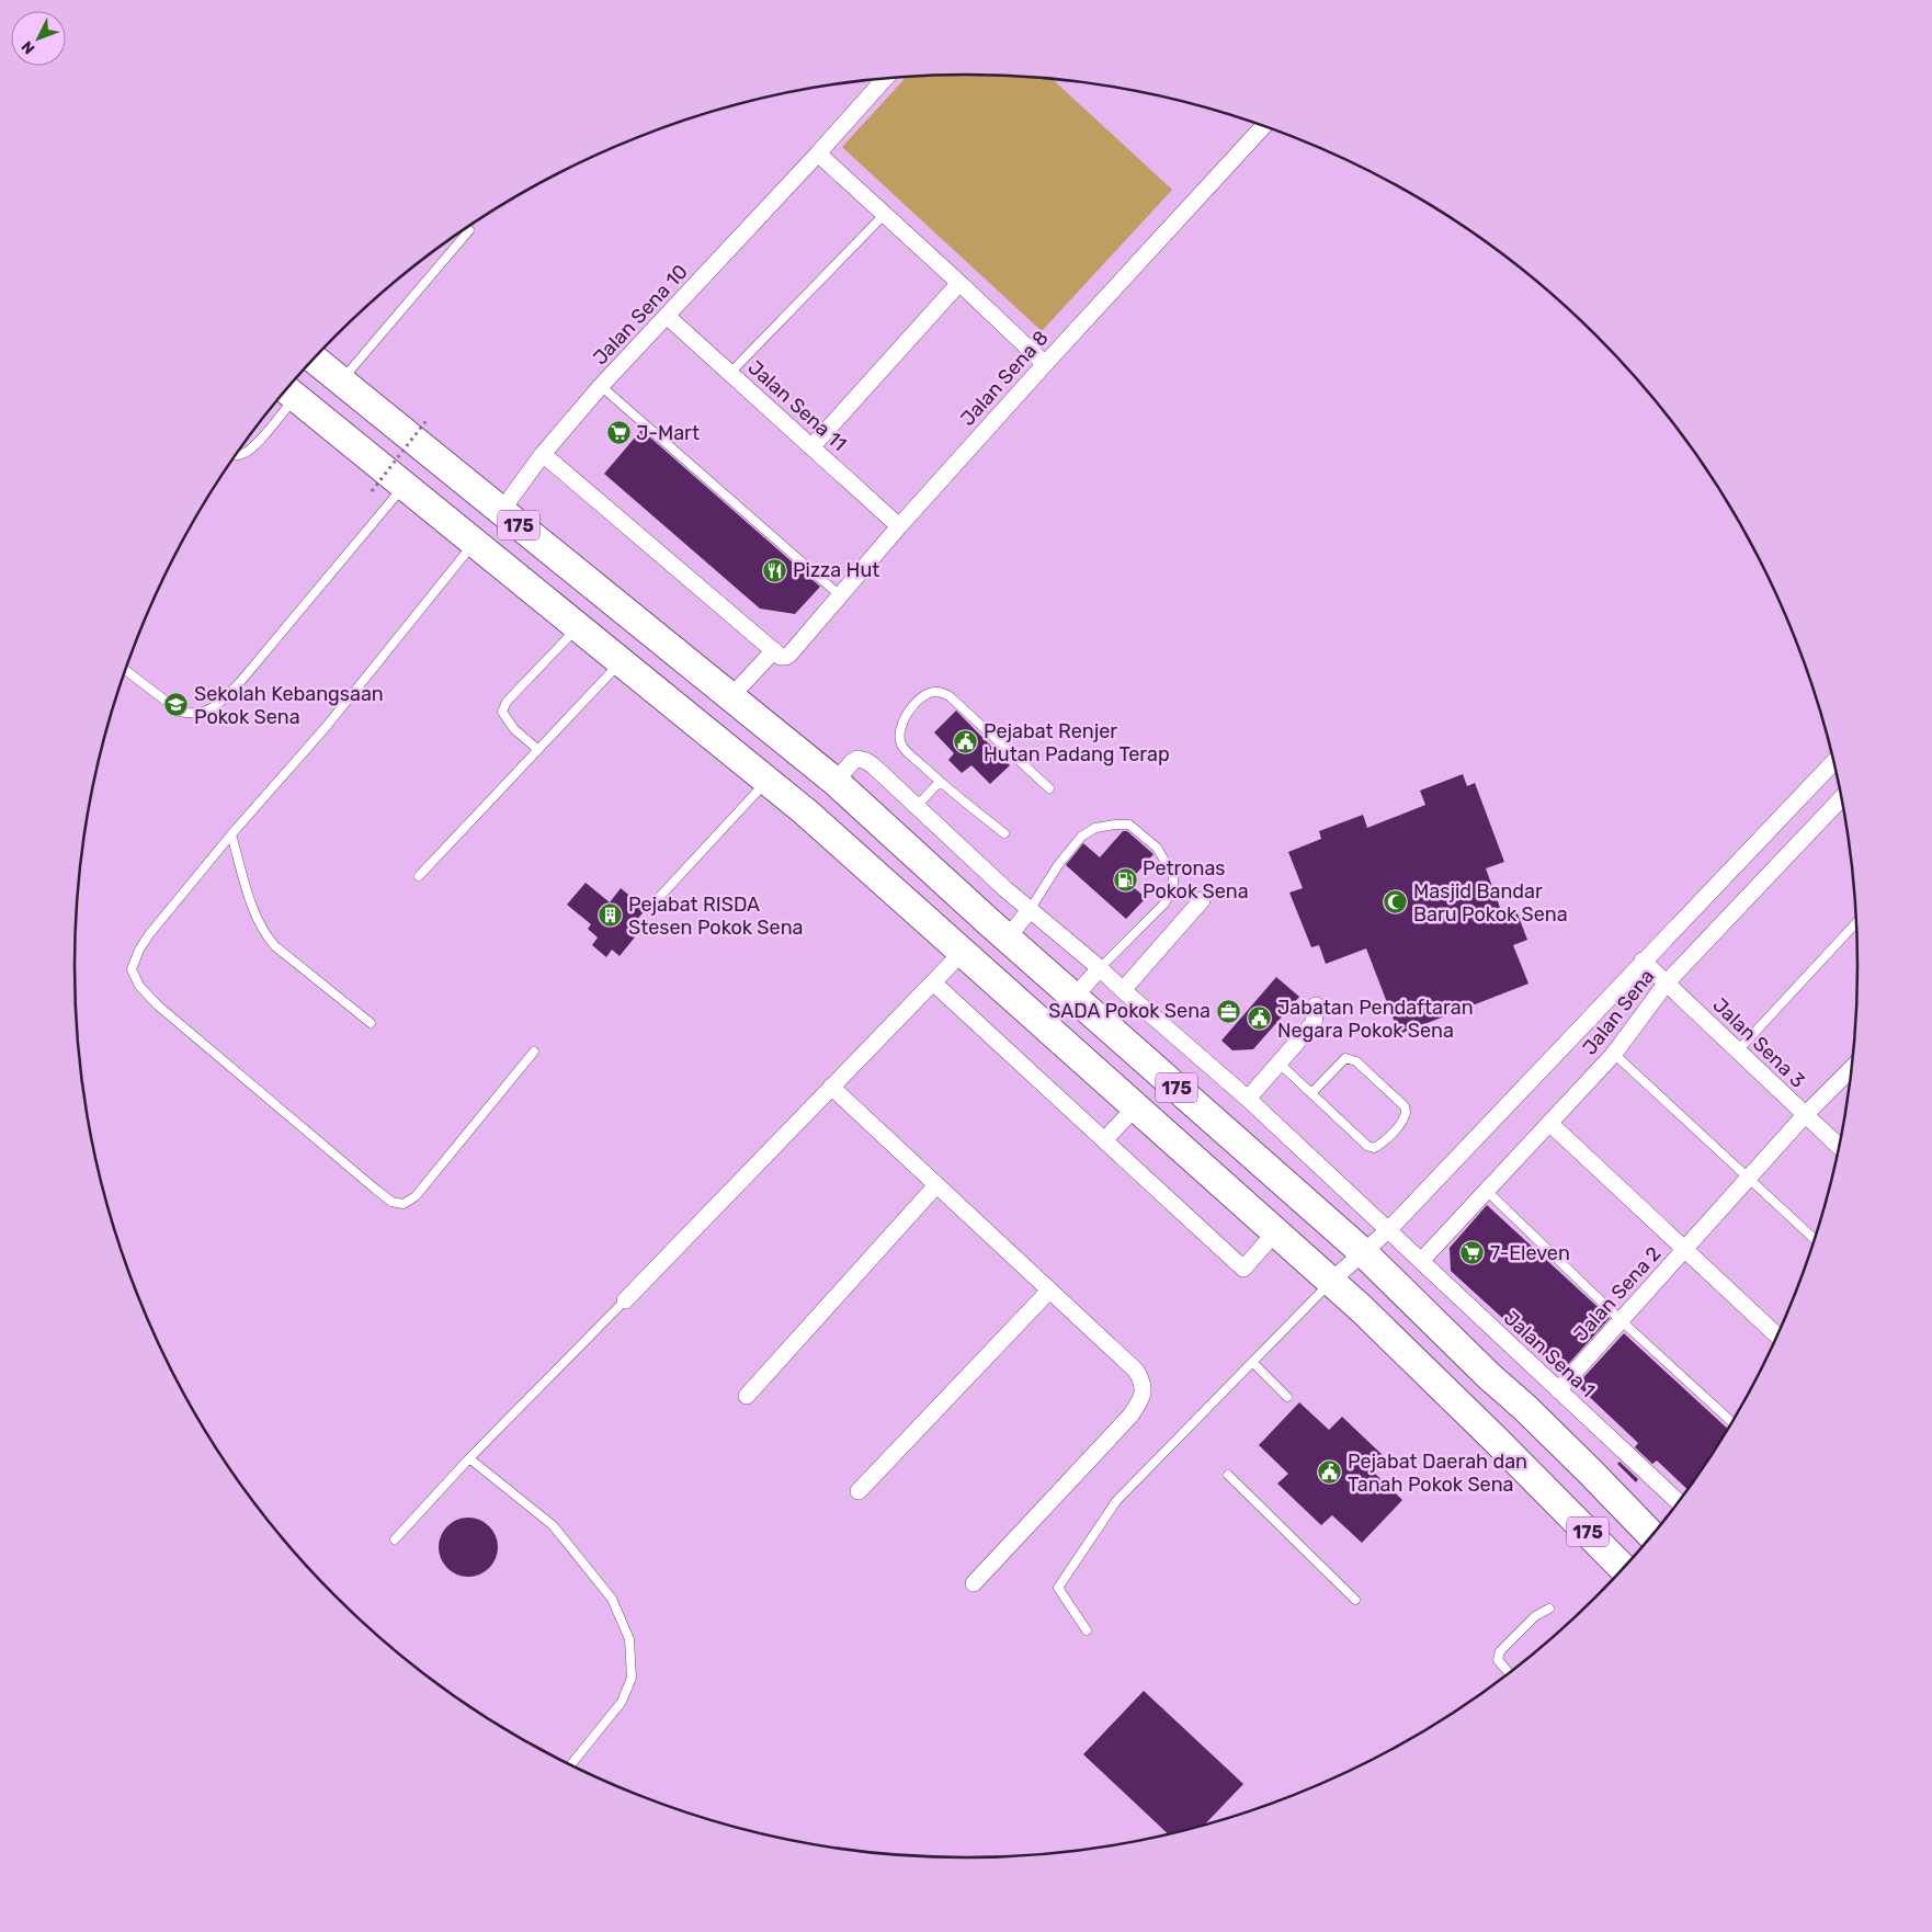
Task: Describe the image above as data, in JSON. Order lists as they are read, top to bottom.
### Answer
{
  "streets": {
    "highway": ["175"],
    "street": [
      "Jalan Sena 10",
      "Jalan Sena 8",
      "Jalan Sena 11",
      "Jalan Sena",
      "Jalan Sena 3",
      "Jalan Sena 2",
      "Jalan Sena 1"
    ]
  },
  "crossings": [
    ["Jalan Sena 10", "Jalan Sena 11"],
    ["Jalan Sena 10", "175"],
    ["Jalan Sena 8", "Jalan Sena 11"],
    ["Jalan Sena", "Jalan Sena 3"],
    ["Jalan Sena", "Jalan Sena 2"],
    ["Jalan Sena", "Jalan Sena 1"],
    ["Jalan Sena 3", "Jalan Sena 2"],
    ["Jalan Sena 2", "Jalan Sena 1"]
  ],
  "places": {
    "supermarket": ["J-Mart", "7-Eleven"],
    "restaurant": ["Pizza Hut"],
    "school or university": ["Sekolah Kebangsaan Pokok Sena"],
    "public building": ["Pejabat Renjer Hutan Padang Terap", "Jabatan Pendaftaran Negara Pokok Sena", "Pejabat Daerah dan Tanah Pokok Sena"],
    "fuel station": ["Petronas Pokok Sena"],
    "mosque": ["Masjid Bandar Baru Pokok Sena"],
    "building": ["Pejabat RISDA Stesen Pokok Sena"],
    "office": ["SADA Pokok Sena"]
  },
  "north": "bottom left"
}
